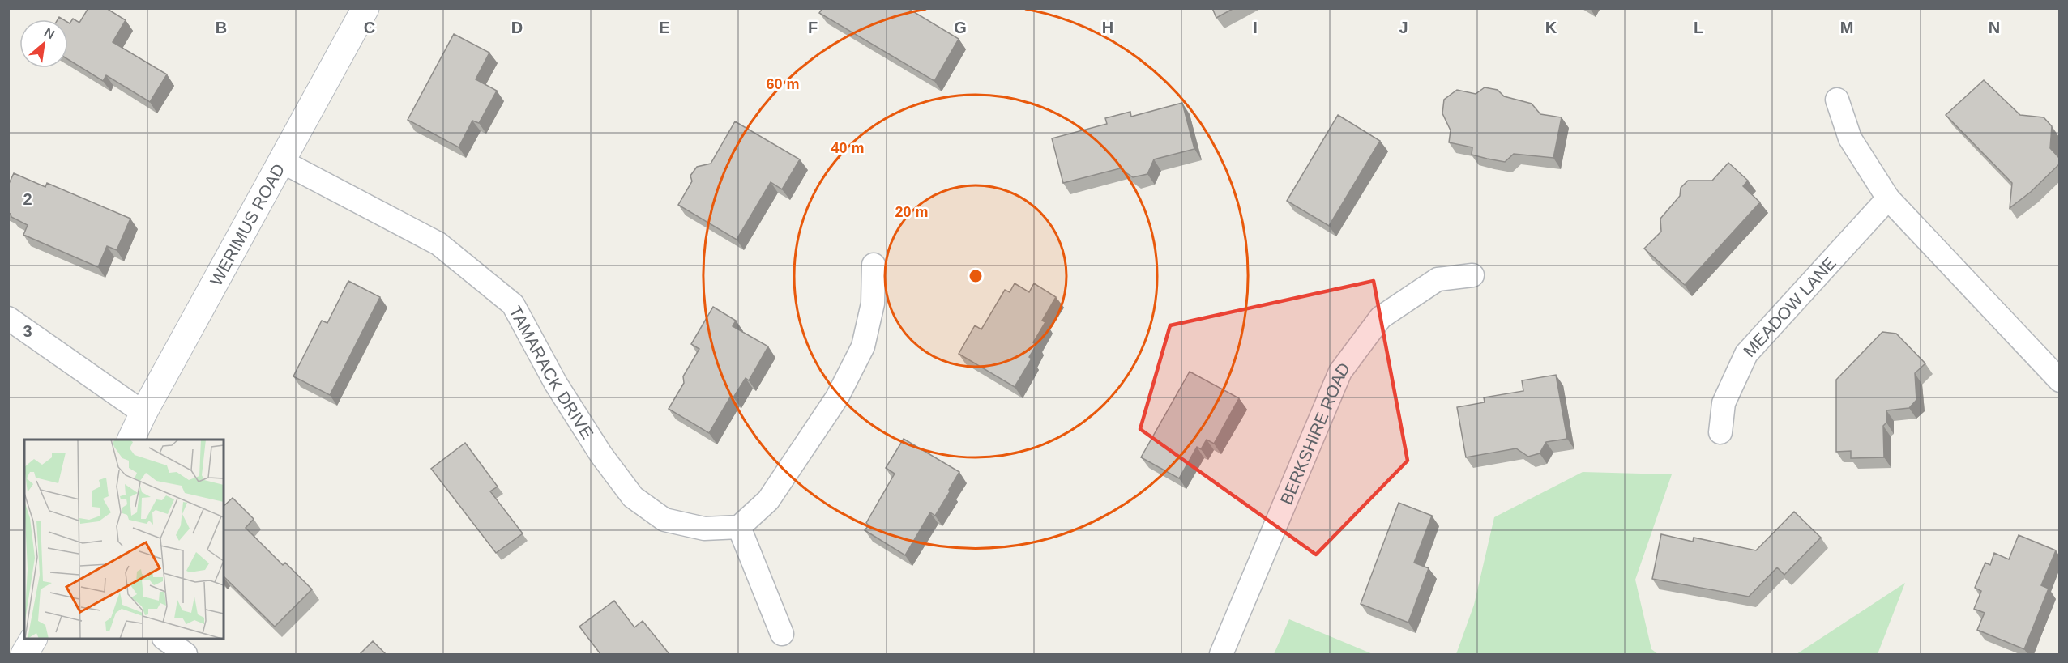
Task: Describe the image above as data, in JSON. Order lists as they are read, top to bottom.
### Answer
{
  "streets": {
    "main road": ["WERIMUS ROAD"],
    "street": ["MEADOW LANE", "TAMARACK DRIVE", "BERKSHIRE ROAD"]
  },
  "crossings": [
    ["WERIMUS ROAD", "TAMARACK DRIVE"]
  ],
  "north": "top right",
  "grid": {
    "columns": [
      "B",
      "C",
      "D",
      "E",
      "F",
      "G",
      "H",
      "I",
      "J",
      "K",
      "L",
      "M",
      "N"
    ],
    "rows": ["2", "3"]
  },
  "rings": ["60 m", "40 m", "20 m"]
}
